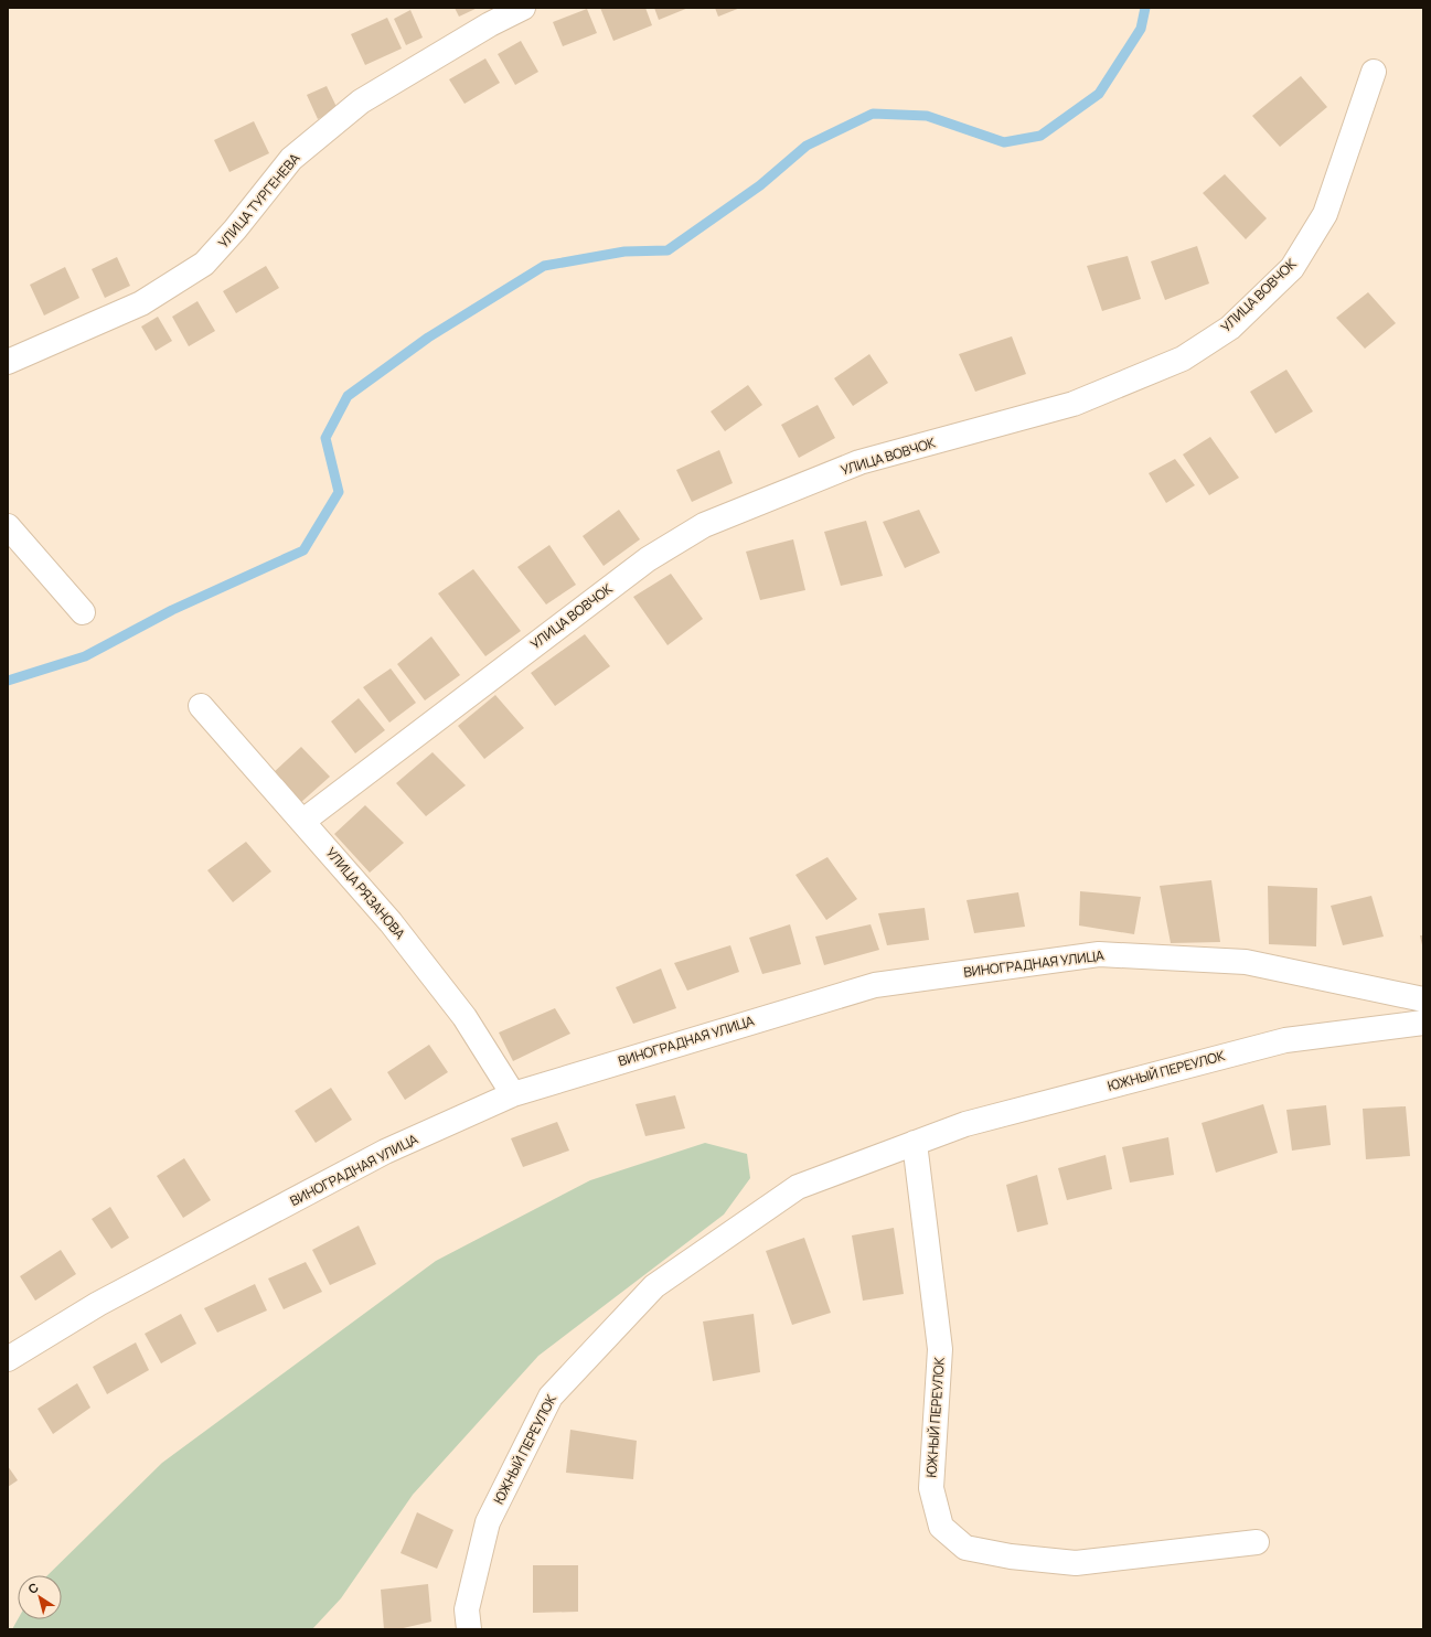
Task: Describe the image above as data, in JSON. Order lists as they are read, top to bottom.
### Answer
{
  "streets": {
    "street": [
      "УЛИЦА ТУРГЕНЕВА",
      "УЛИЦА ВОВЧОК",
      "УЛИЦА РЯЗАНОВА",
      "ВИНОГРАДНАЯ УЛИЦА",
      "ЮЖНЫЙ ПЕРЕУЛОК"
    ]
  },
  "crossings": [
    ["УЛИЦА ВОВЧОК", "УЛИЦА РЯЗАНОВА"],
    ["УЛИЦА РЯЗАНОВА", "ВИНОГРАДНАЯ УЛИЦА"]
  ],
  "north": "top left"
}
